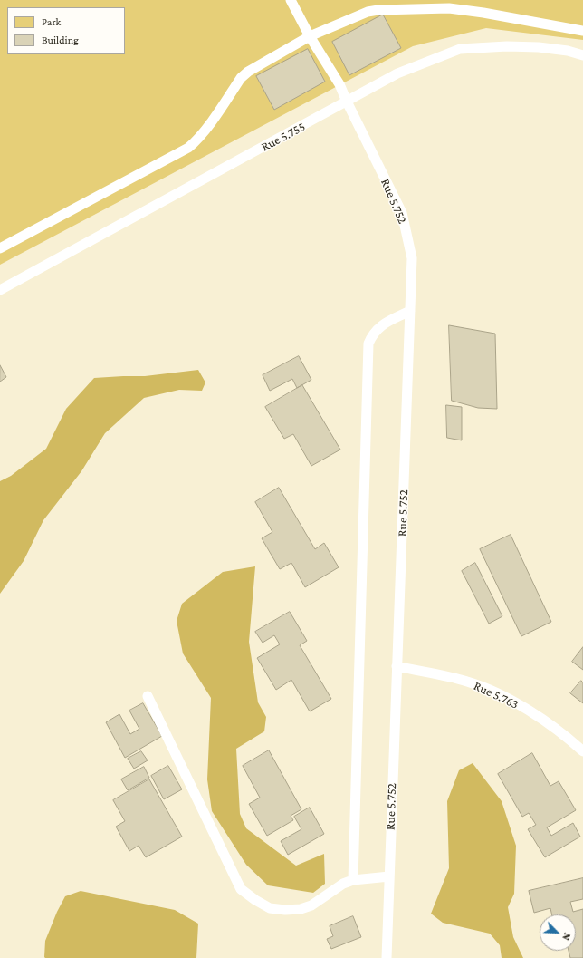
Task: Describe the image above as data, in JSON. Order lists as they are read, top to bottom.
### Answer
{
  "streets": {
    "lane": ["Rue 5.755", "Rue 5.752", "Rue 5.763"]
  },
  "crossings": [
    ["Rue 5.755", "Rue 5.752"],
    ["Rue 5.752", "Rue 5.763"]
  ],
  "legend": ["Park", "Building"],
  "north": "bottom right"
}
